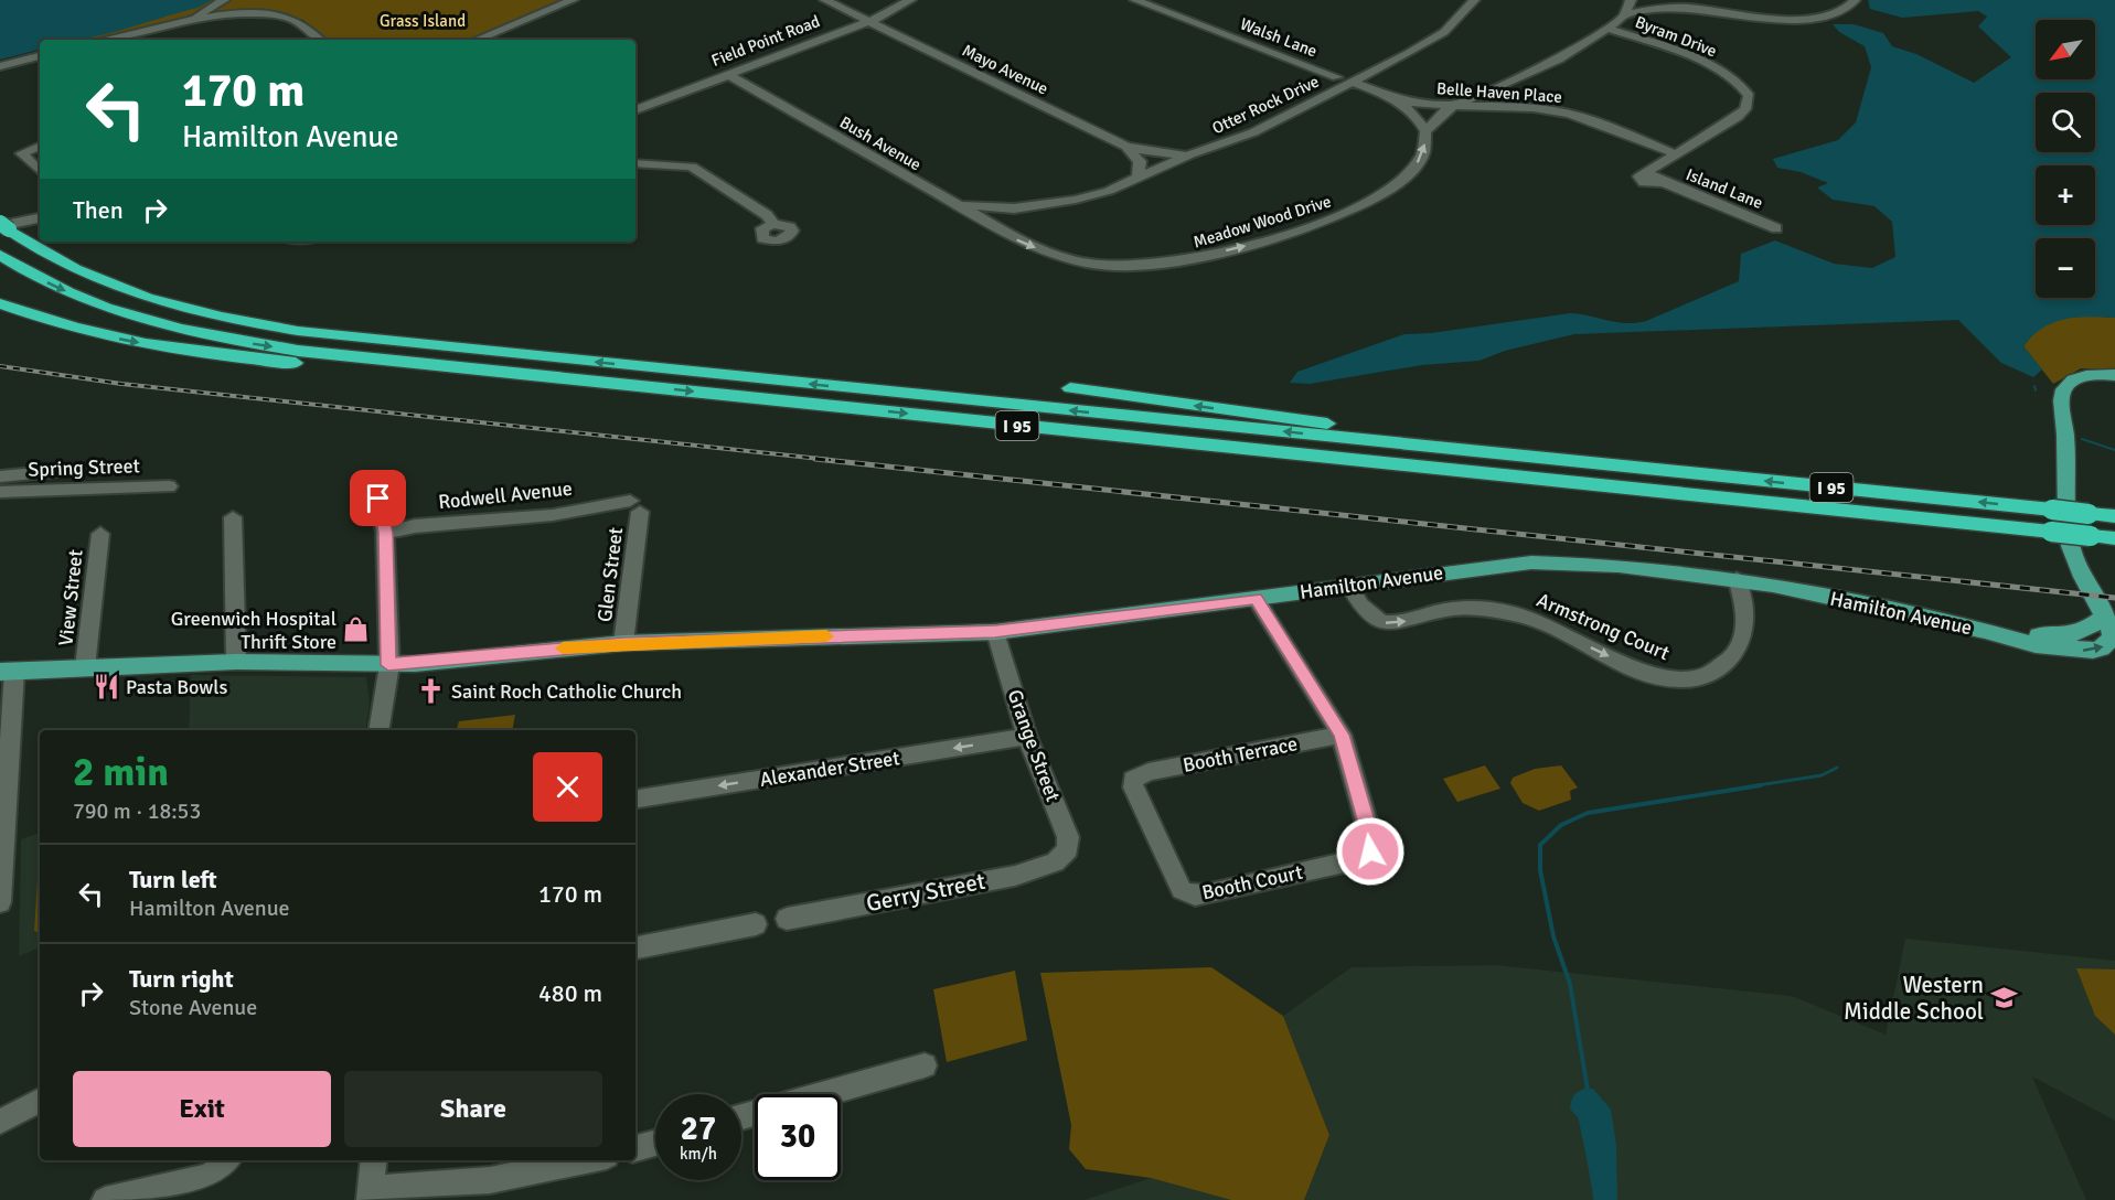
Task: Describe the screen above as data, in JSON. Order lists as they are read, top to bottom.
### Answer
{
  "streets": {
    "highway": ["I 95"],
    "main road": ["Hamilton Avenue"],
    "street": [
      "Byram Drive",
      "Walsh Lane",
      "Field Point Road",
      "Mayo Avenue",
      "Belle Haven Place",
      "Otter Rock Drive",
      "Bush Avenue",
      "Island Lane",
      "Meadow Wood Drive",
      "Spring Street",
      "Rodwell Avenue",
      "Glen Street",
      "View Street",
      "Armstrong Court",
      "Grange Street",
      "Booth Terrace",
      "Alexander Street",
      "Booth Court",
      "Gerry Street"
    ]
  },
  "crossings": [
    ["Byram Drive", "Belle Haven Place"],
    ["Byram Drive", "Island Lane"],
    ["Field Point Road", "Mayo Avenue"],
    ["Field Point Road", "Bush Avenue"],
    ["Mayo Avenue", "Otter Rock Drive"],
    ["Otter Rock Drive", "Bush Avenue"],
    ["Otter Rock Drive", "Meadow Wood Drive"],
    ["Bush Avenue", "Meadow Wood Drive"],
    ["Rodwell Avenue", "Glen Street"],
    ["Glen Street", "Hamilton Avenue"],
    ["Hamilton Avenue", "View Street"],
    ["Hamilton Avenue", "Armstrong Court"],
    ["Hamilton Avenue", "Grange Street"],
    ["Grange Street", "Alexander Street"],
    ["Grange Street", "Gerry Street"],
    ["Booth Terrace", "Booth Court"]
  ],
  "one_way": ["Meadow Wood Drive", "Alexander Street"],
  "parks": ["Grass Island"],
  "places": {
    "shop": ["Greenwich Hospital Thrift Store"],
    "restaurant": ["Pasta Bowls"],
    "church": ["Saint Roch Catholic Church"],
    "school or university": ["Western Middle School"]
  },
  "north": "bottom left",
  "page": {
    "map_buttons": ["+", "−"],
    "turn": ["170 m", "Hamilton Avenue"],
    "then": "Then",
    "heading": ["2 min", "790 m · 18:53"],
    "list": [
      {
        "name": "Turn left",
        "note": "Hamilton Avenue",
        "value": "170 m"
      },
      {
        "name": "Turn right",
        "note": "Stone Avenue",
        "value": "480 m"
      }
    ],
    "buttons": ["Exit", "Share"],
    "speed": "27 km/h",
    "limit": "30"
  }
}
